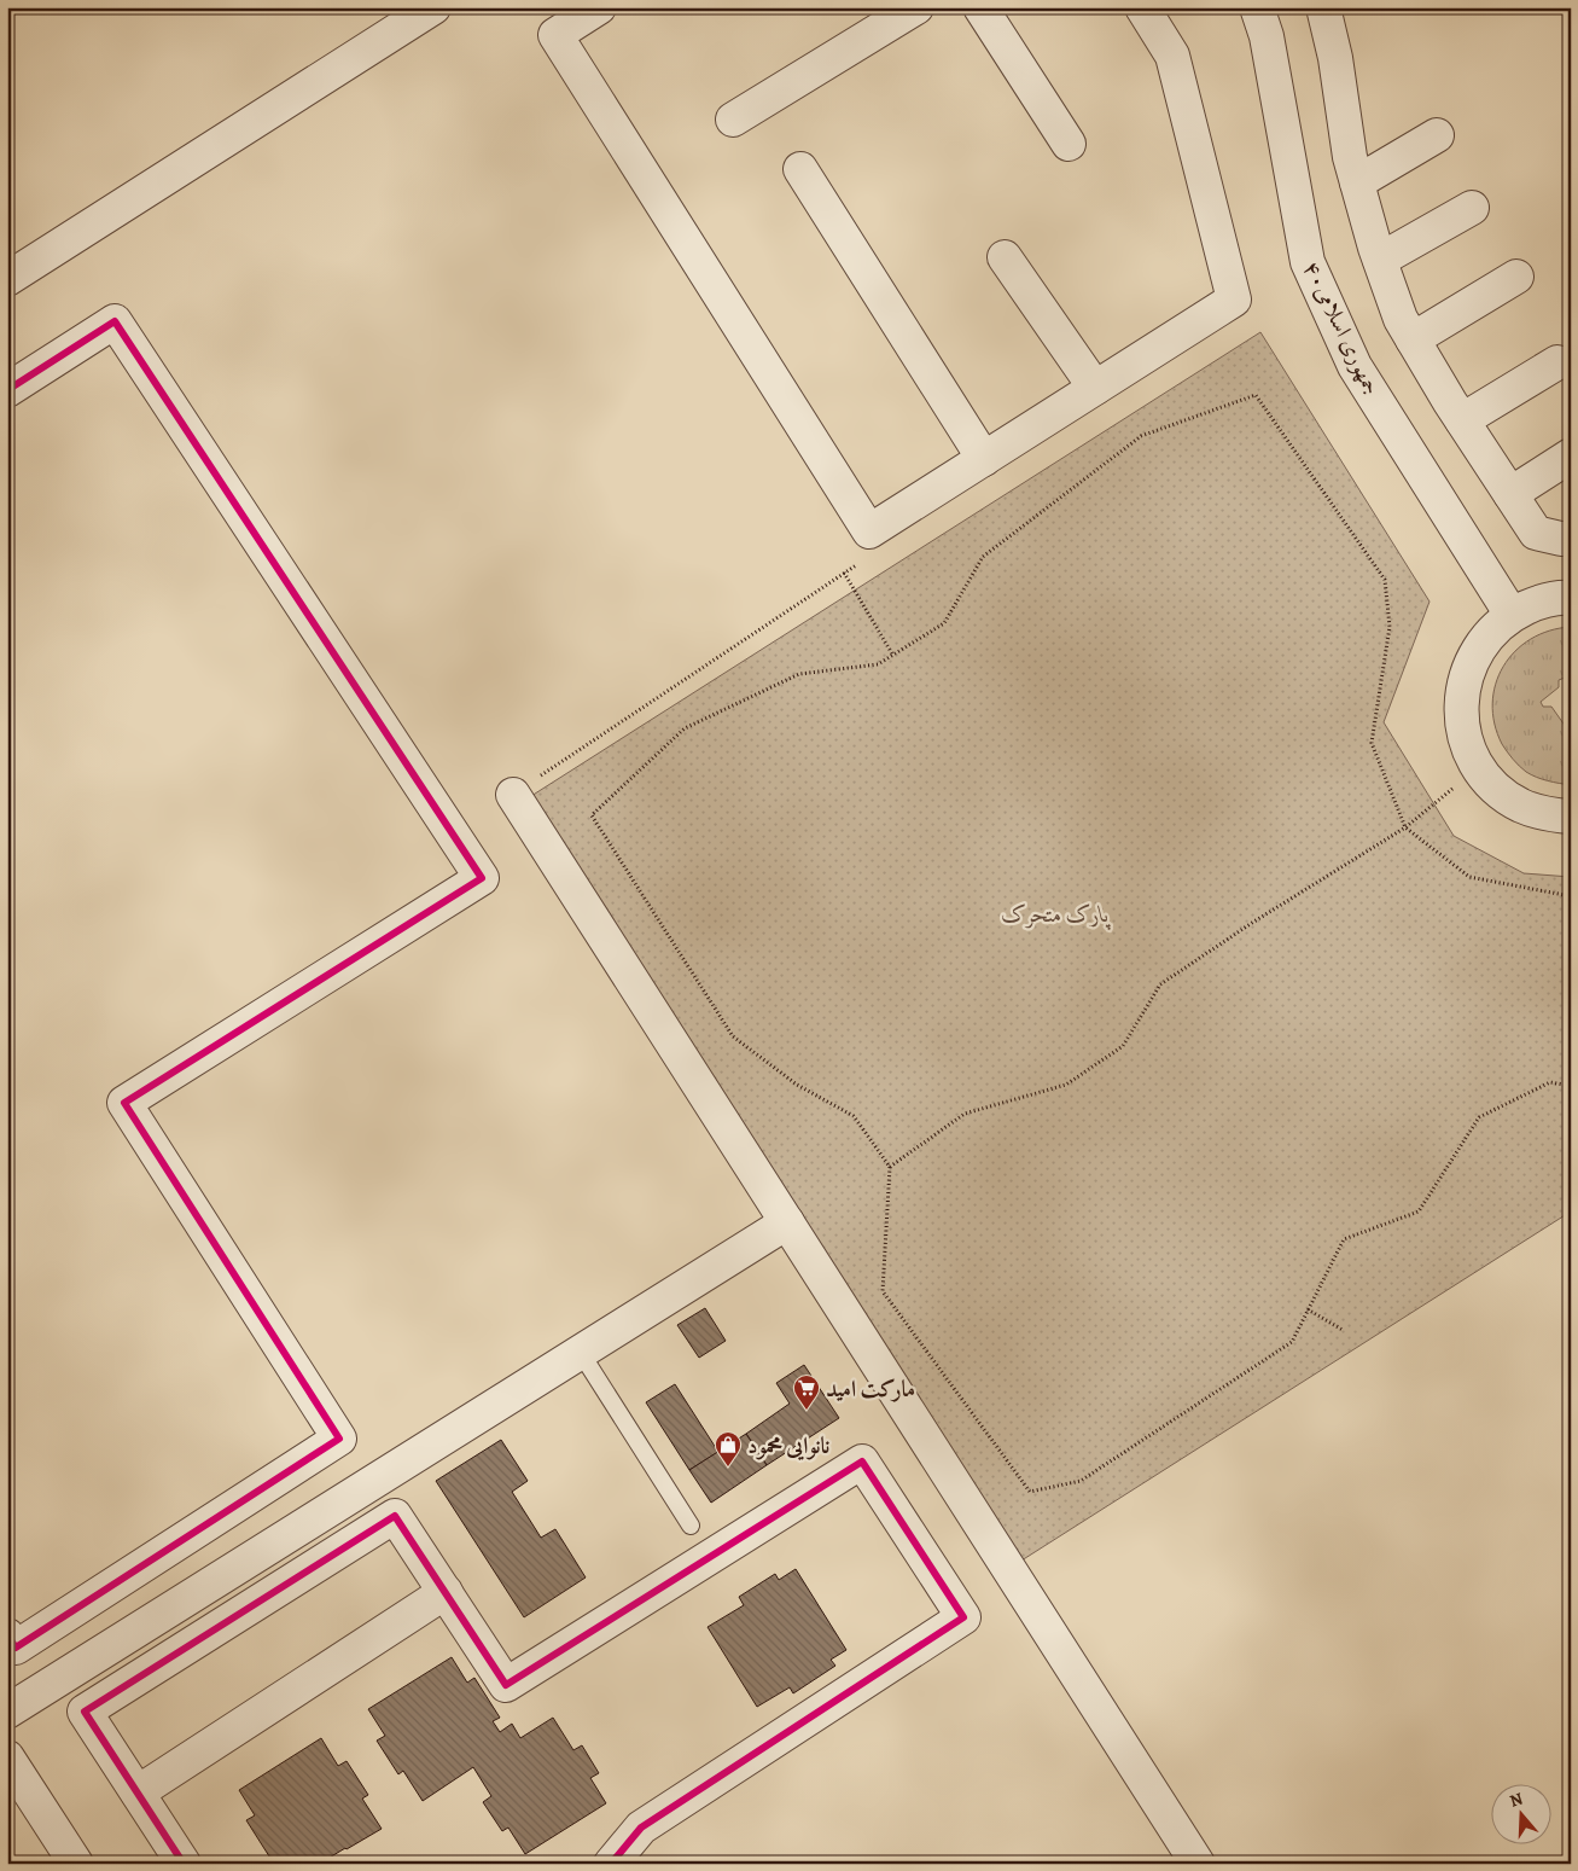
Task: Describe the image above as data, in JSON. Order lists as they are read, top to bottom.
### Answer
{
  "streets": {
    "street": ["جمهوری اسلامی۴۰"]
  },
  "parks": ["پارک متحرک"],
  "places": {
    "supermarket": ["مارکت امید"],
    "shop": ["نانوایی محمود"]
  },
  "north": "top"
}
